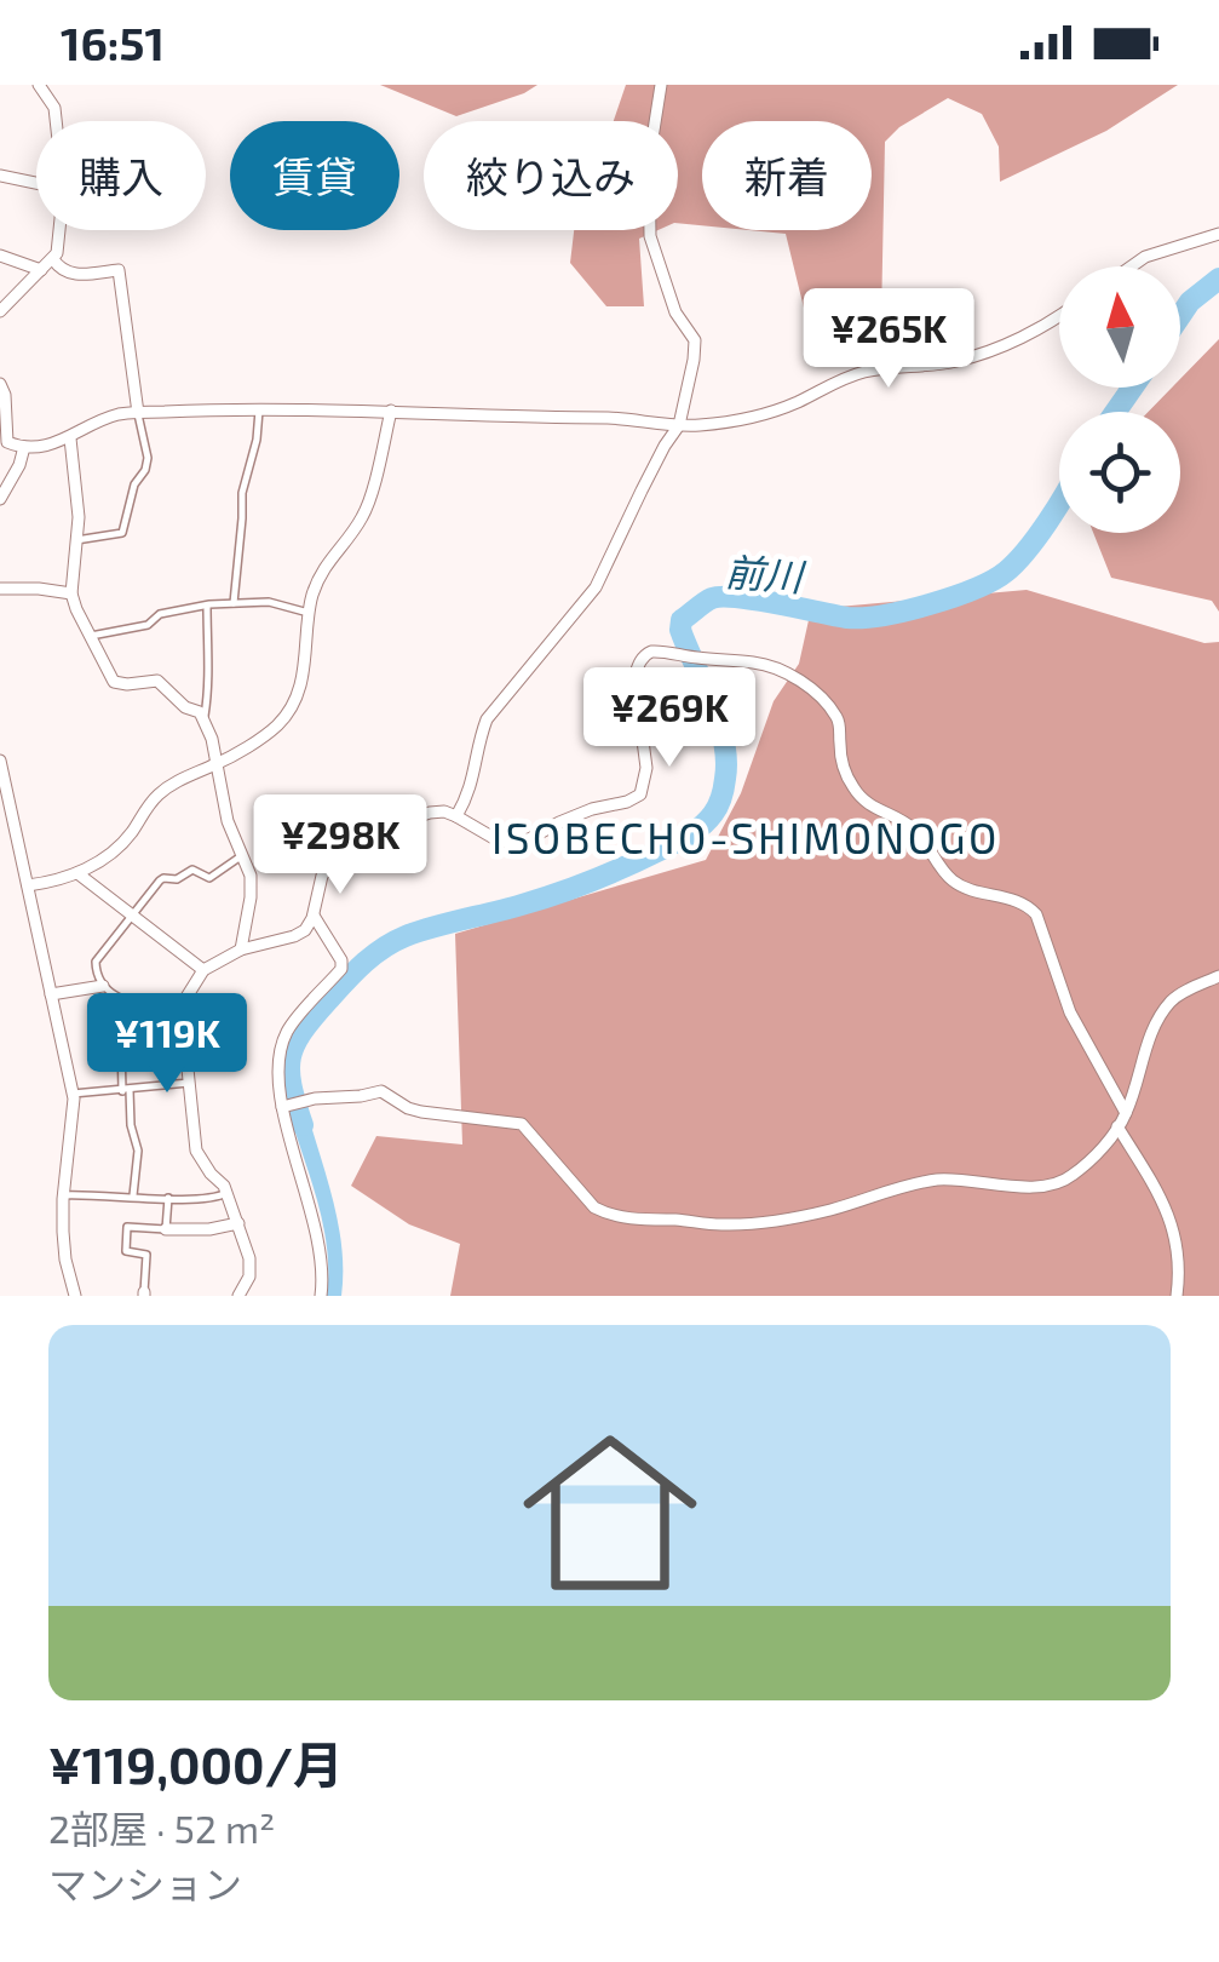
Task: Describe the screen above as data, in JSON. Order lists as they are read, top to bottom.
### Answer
{
  "districts": ["ISOBECHO-SHIMONOGO"],
  "water": ["前川"],
  "north": "top",
  "page": {
    "status": "16:51",
    "chip": [
      "購入",
      "賃貸",
      "絞り込み",
      "新着"
    ],
    "price": [
      "¥265K",
      "¥269K",
      "¥298K",
      "¥119K"
    ],
    "list": [
      {
        "name": "¥119,000/月",
        "note": "2部屋 · 52 m² · マンション"
      }
    ]
  }
}
